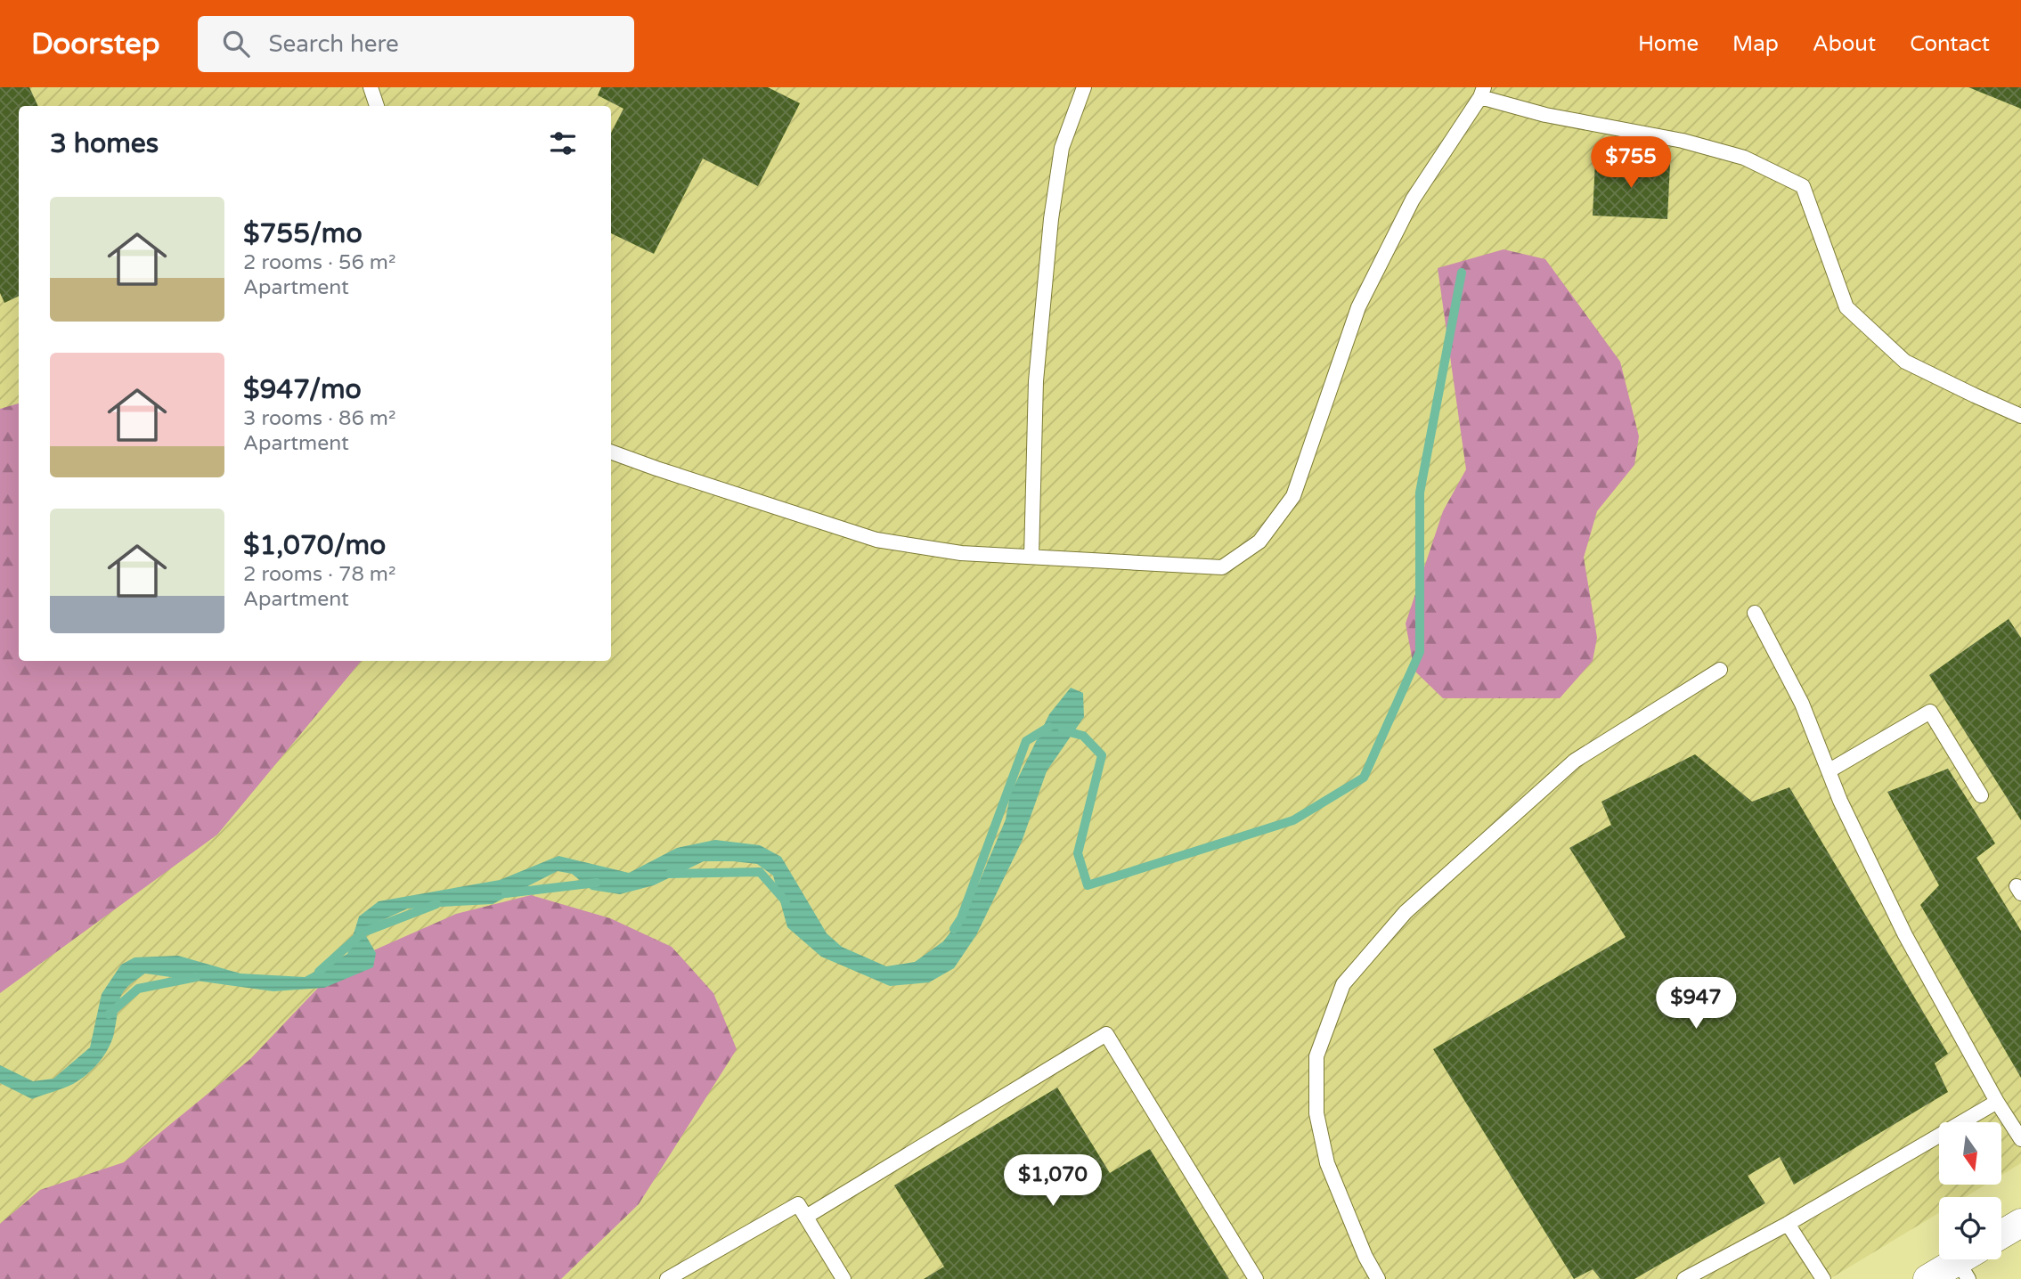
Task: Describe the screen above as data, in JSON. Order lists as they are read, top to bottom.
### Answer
{
  "north": "bottom",
  "page": {
    "header": "Doorstep",
    "search": "Search here",
    "nav": [
      "Home",
      "Map",
      "About",
      "Contact"
    ],
    "heading": "3 homes",
    "price": ["$755", "$947", "$1,070"],
    "list": [
      {
        "name": "$755/mo",
        "note": "2 rooms · 56 m² · Apartment"
      },
      {
        "name": "$947/mo",
        "note": "3 rooms · 86 m² · Apartment"
      },
      {
        "name": "$1,070/mo",
        "note": "2 rooms · 78 m² · Apartment"
      }
    ]
  }
}
